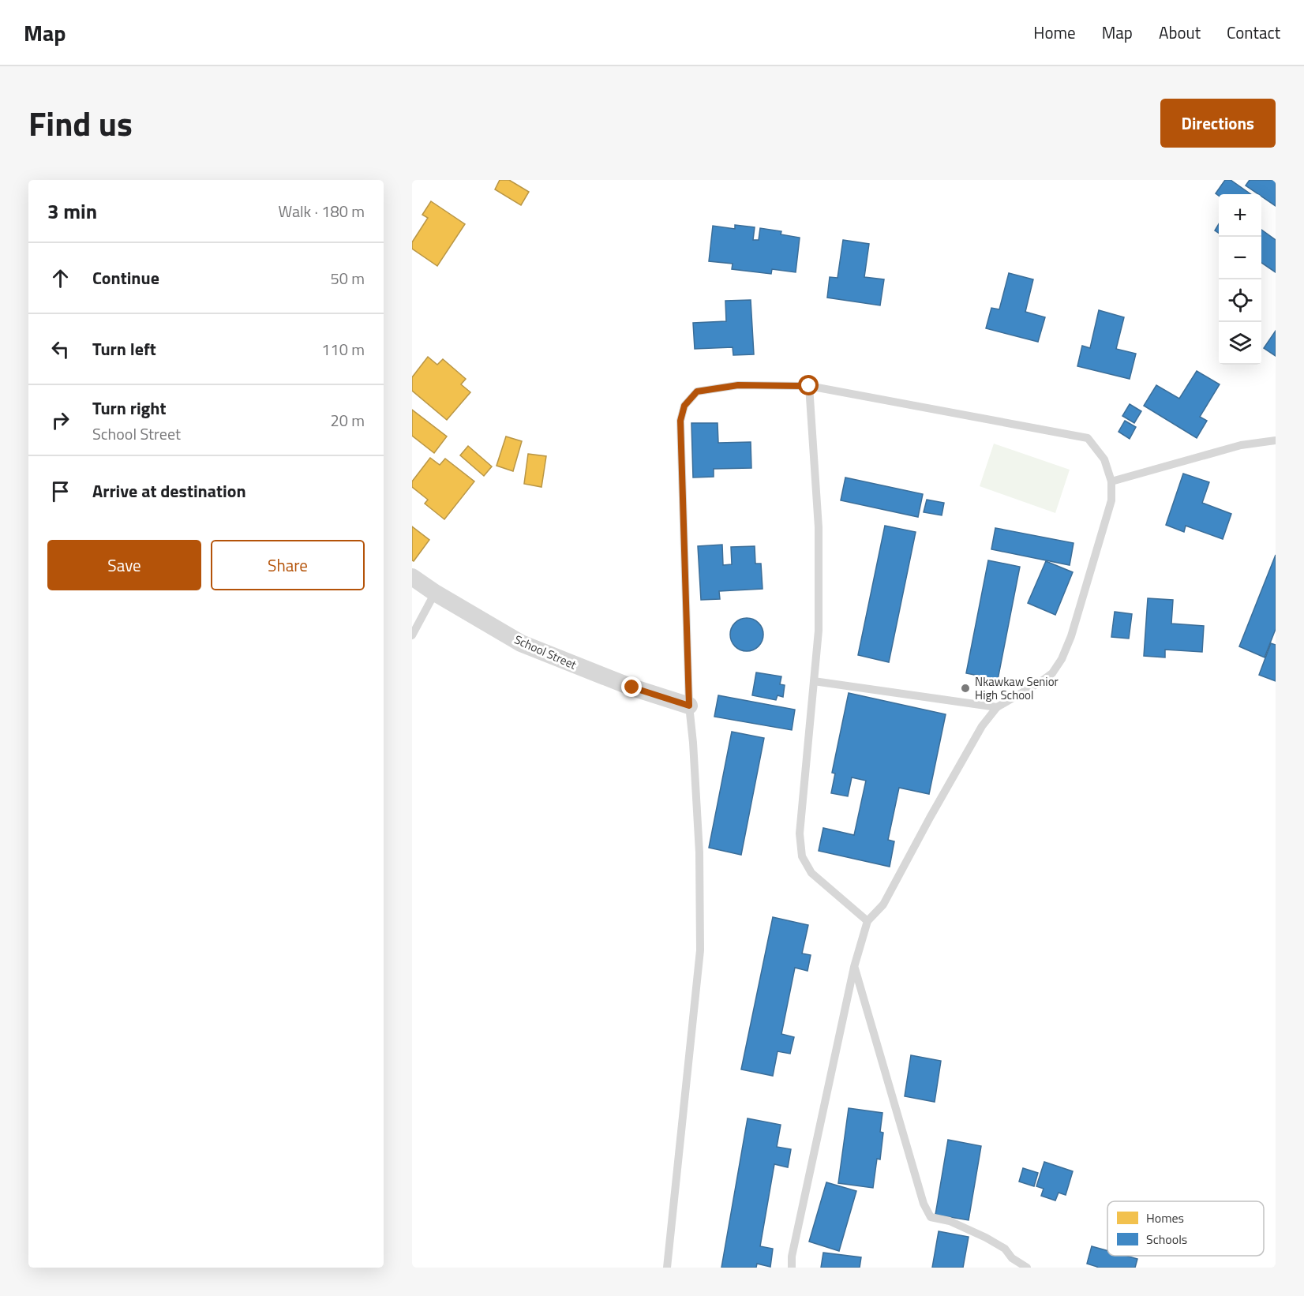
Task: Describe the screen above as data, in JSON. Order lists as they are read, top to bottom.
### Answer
{
  "streets": {
    "street": ["School Street"]
  },
  "places": ["Nkawkaw Senior High School"],
  "legend": ["Homes", "Schools"],
  "page": {
    "header": "Map",
    "nav": [
      "Home",
      "Map",
      "About",
      "Contact"
    ],
    "title": "Find us",
    "buttons": [
      "Directions",
      ["Save", "Share"]
    ],
    "heading": ["3 min", "Walk · 180 m"],
    "map_buttons": ["+", "−"],
    "list": [
      ["Continue", "50 m"],
      ["Turn left", "110 m"],
      ["Turn right", "School Street", "20 m"],
      "Arrive at destination"
    ]
  }
}
